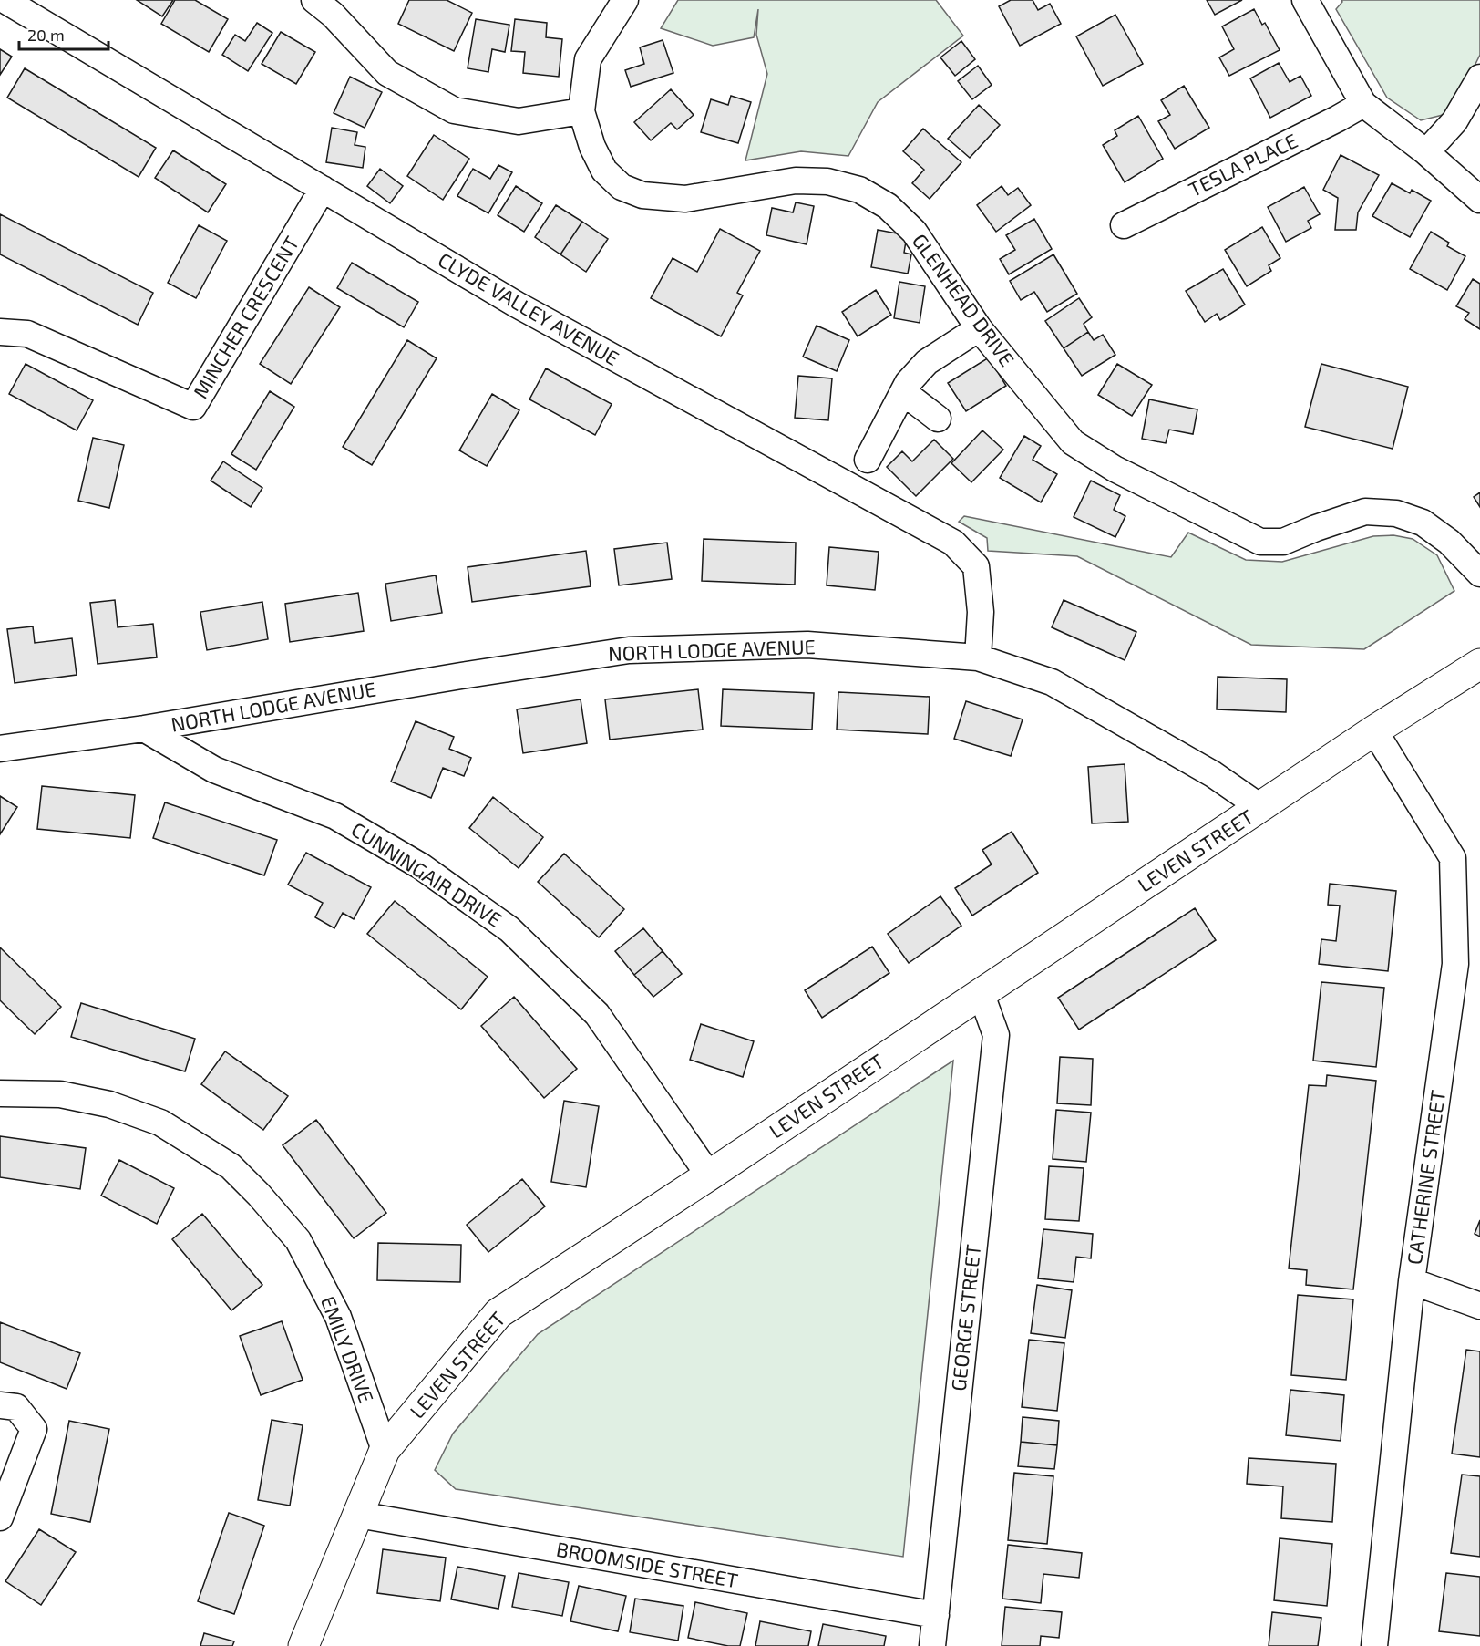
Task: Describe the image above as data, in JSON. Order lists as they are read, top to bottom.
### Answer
{
  "streets": {
    "street": [
      "TESLA PLACE",
      "GLENHEAD DRIVE",
      "CLYDE VALLEY AVENUE",
      "MINCHER CRESCENT",
      "NORTH LODGE AVENUE",
      "LEVEN STREET",
      "CUNNINGAIR DRIVE",
      "CATHERINE STREET",
      "GEORGE STREET",
      "EMILY DRIVE",
      "BROOMSIDE STREET"
    ]
  },
  "crossings": [
    ["CLYDE VALLEY AVENUE", "MINCHER CRESCENT"],
    ["CLYDE VALLEY AVENUE", "NORTH LODGE AVENUE"],
    ["NORTH LODGE AVENUE", "LEVEN STREET"],
    ["NORTH LODGE AVENUE", "CUNNINGAIR DRIVE"],
    ["LEVEN STREET", "CUNNINGAIR DRIVE"],
    ["LEVEN STREET", "CATHERINE STREET"],
    ["LEVEN STREET", "GEORGE STREET"],
    ["LEVEN STREET", "EMILY DRIVE"],
    ["LEVEN STREET", "BROOMSIDE STREET"],
    ["GEORGE STREET", "BROOMSIDE STREET"]
  ],
  "scale_bar": "20 m"
}
